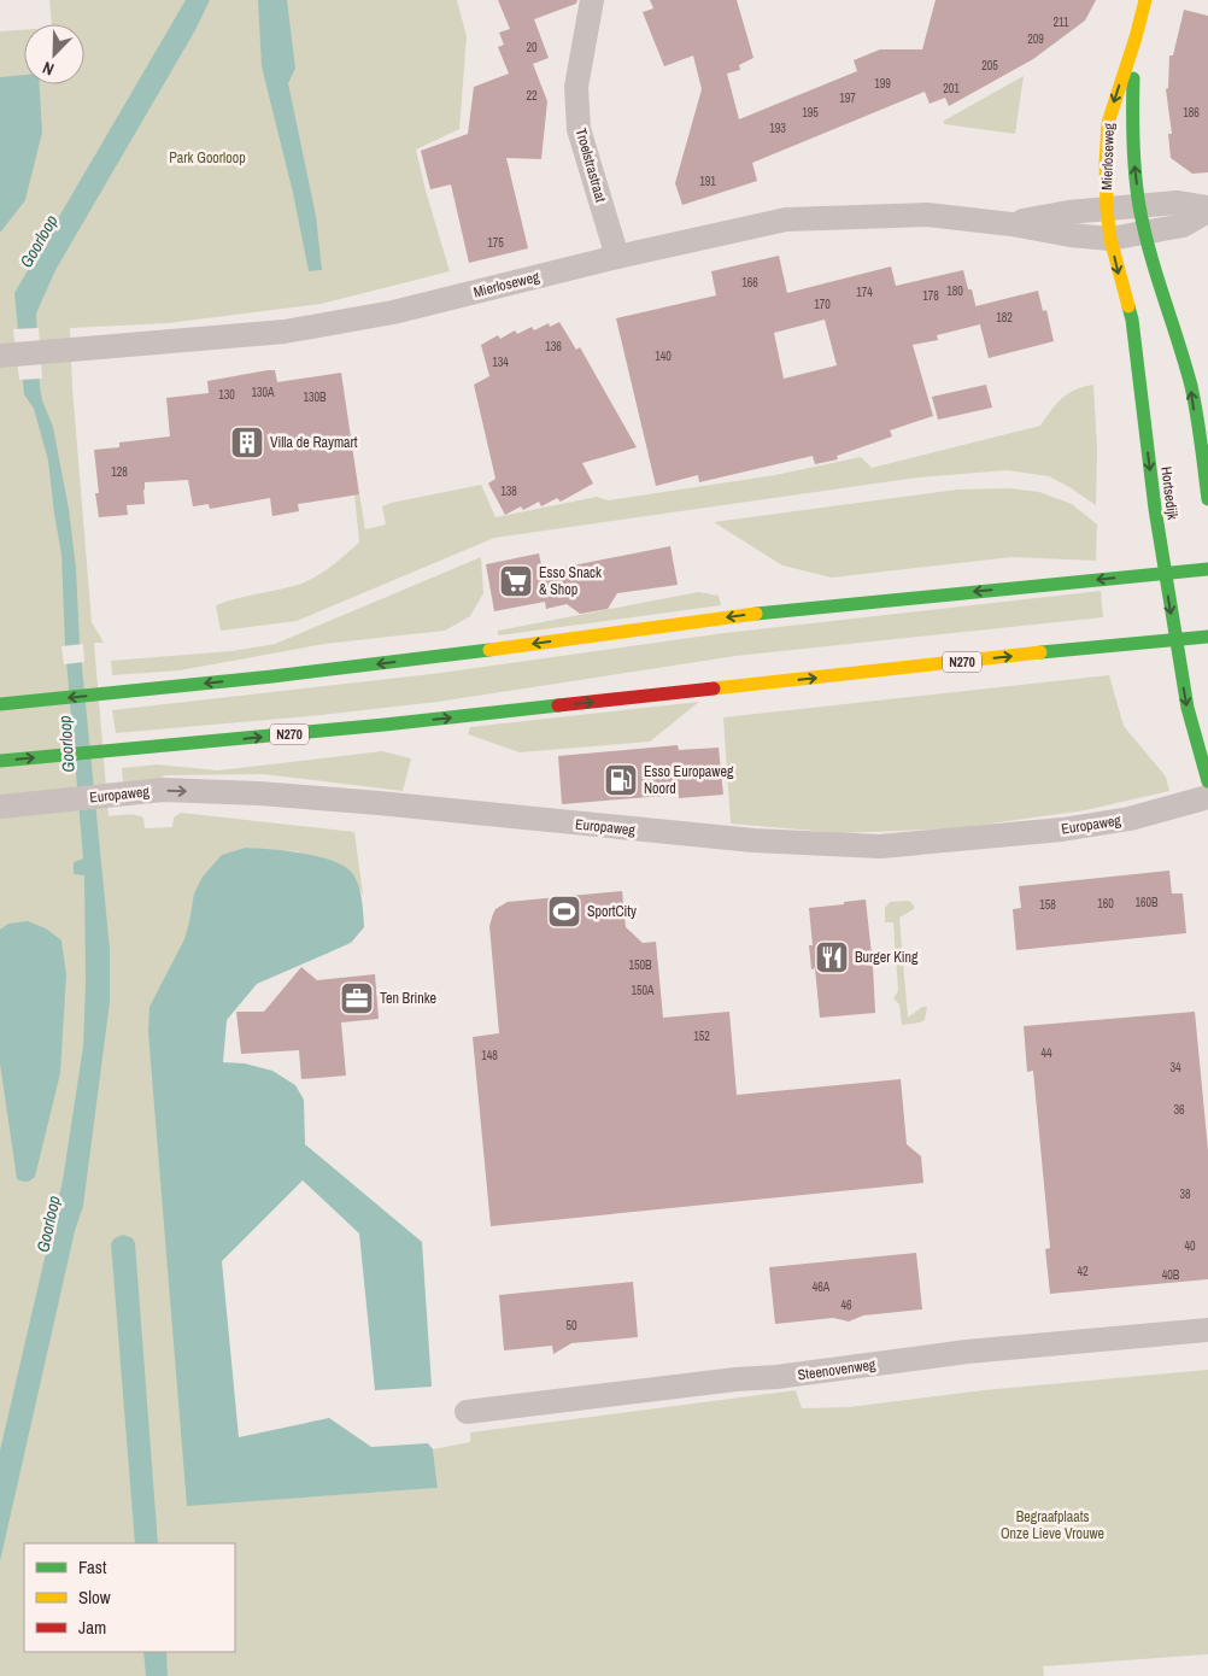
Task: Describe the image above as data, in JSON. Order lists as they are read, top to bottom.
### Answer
{
  "streets": {
    "main road": ["Mierloseweg", "Hortsedijk", "N270"],
    "street": ["Troelstrastraat", "Europaweg", "Steenovenweg"]
  },
  "crossings": [
    ["Mierloseweg", "Troelstrastraat"],
    ["Mierloseweg", "Hortsedijk"],
    ["Hortsedijk", "N270"]
  ],
  "one_way": ["Europaweg"],
  "water": ["Goorloop"],
  "parks": ["Park Goorloop", "Begraafplaats Onze Lieve Vrouwe"],
  "places": {
    "building": ["Villa de Raymart"],
    "supermarket": ["Esso Snack & Shop"],
    "fuel station": ["Esso Europaweg Noord"],
    "sports": ["SportCity"],
    "restaurant": ["Burger King"],
    "office": ["Ten Brinke"]
  },
  "house_numbers": [
    "211",
    "209",
    "20",
    "205",
    "199",
    "201",
    "22",
    "197",
    "195",
    "186",
    "193",
    "191",
    "175",
    "166",
    "180",
    "174",
    "178",
    "170",
    "182",
    "136",
    "140",
    "134",
    "130A",
    "130",
    "130B",
    "128",
    "138",
    "160B",
    "160",
    "158",
    "150B",
    "150A",
    "152",
    "44",
    "148",
    "34",
    "36",
    "38",
    "40",
    "42",
    "40B",
    "46A",
    "46",
    "50"
  ],
  "legend": ["Fast", "Slow", "Jam"],
  "north": "bottom left"
}
